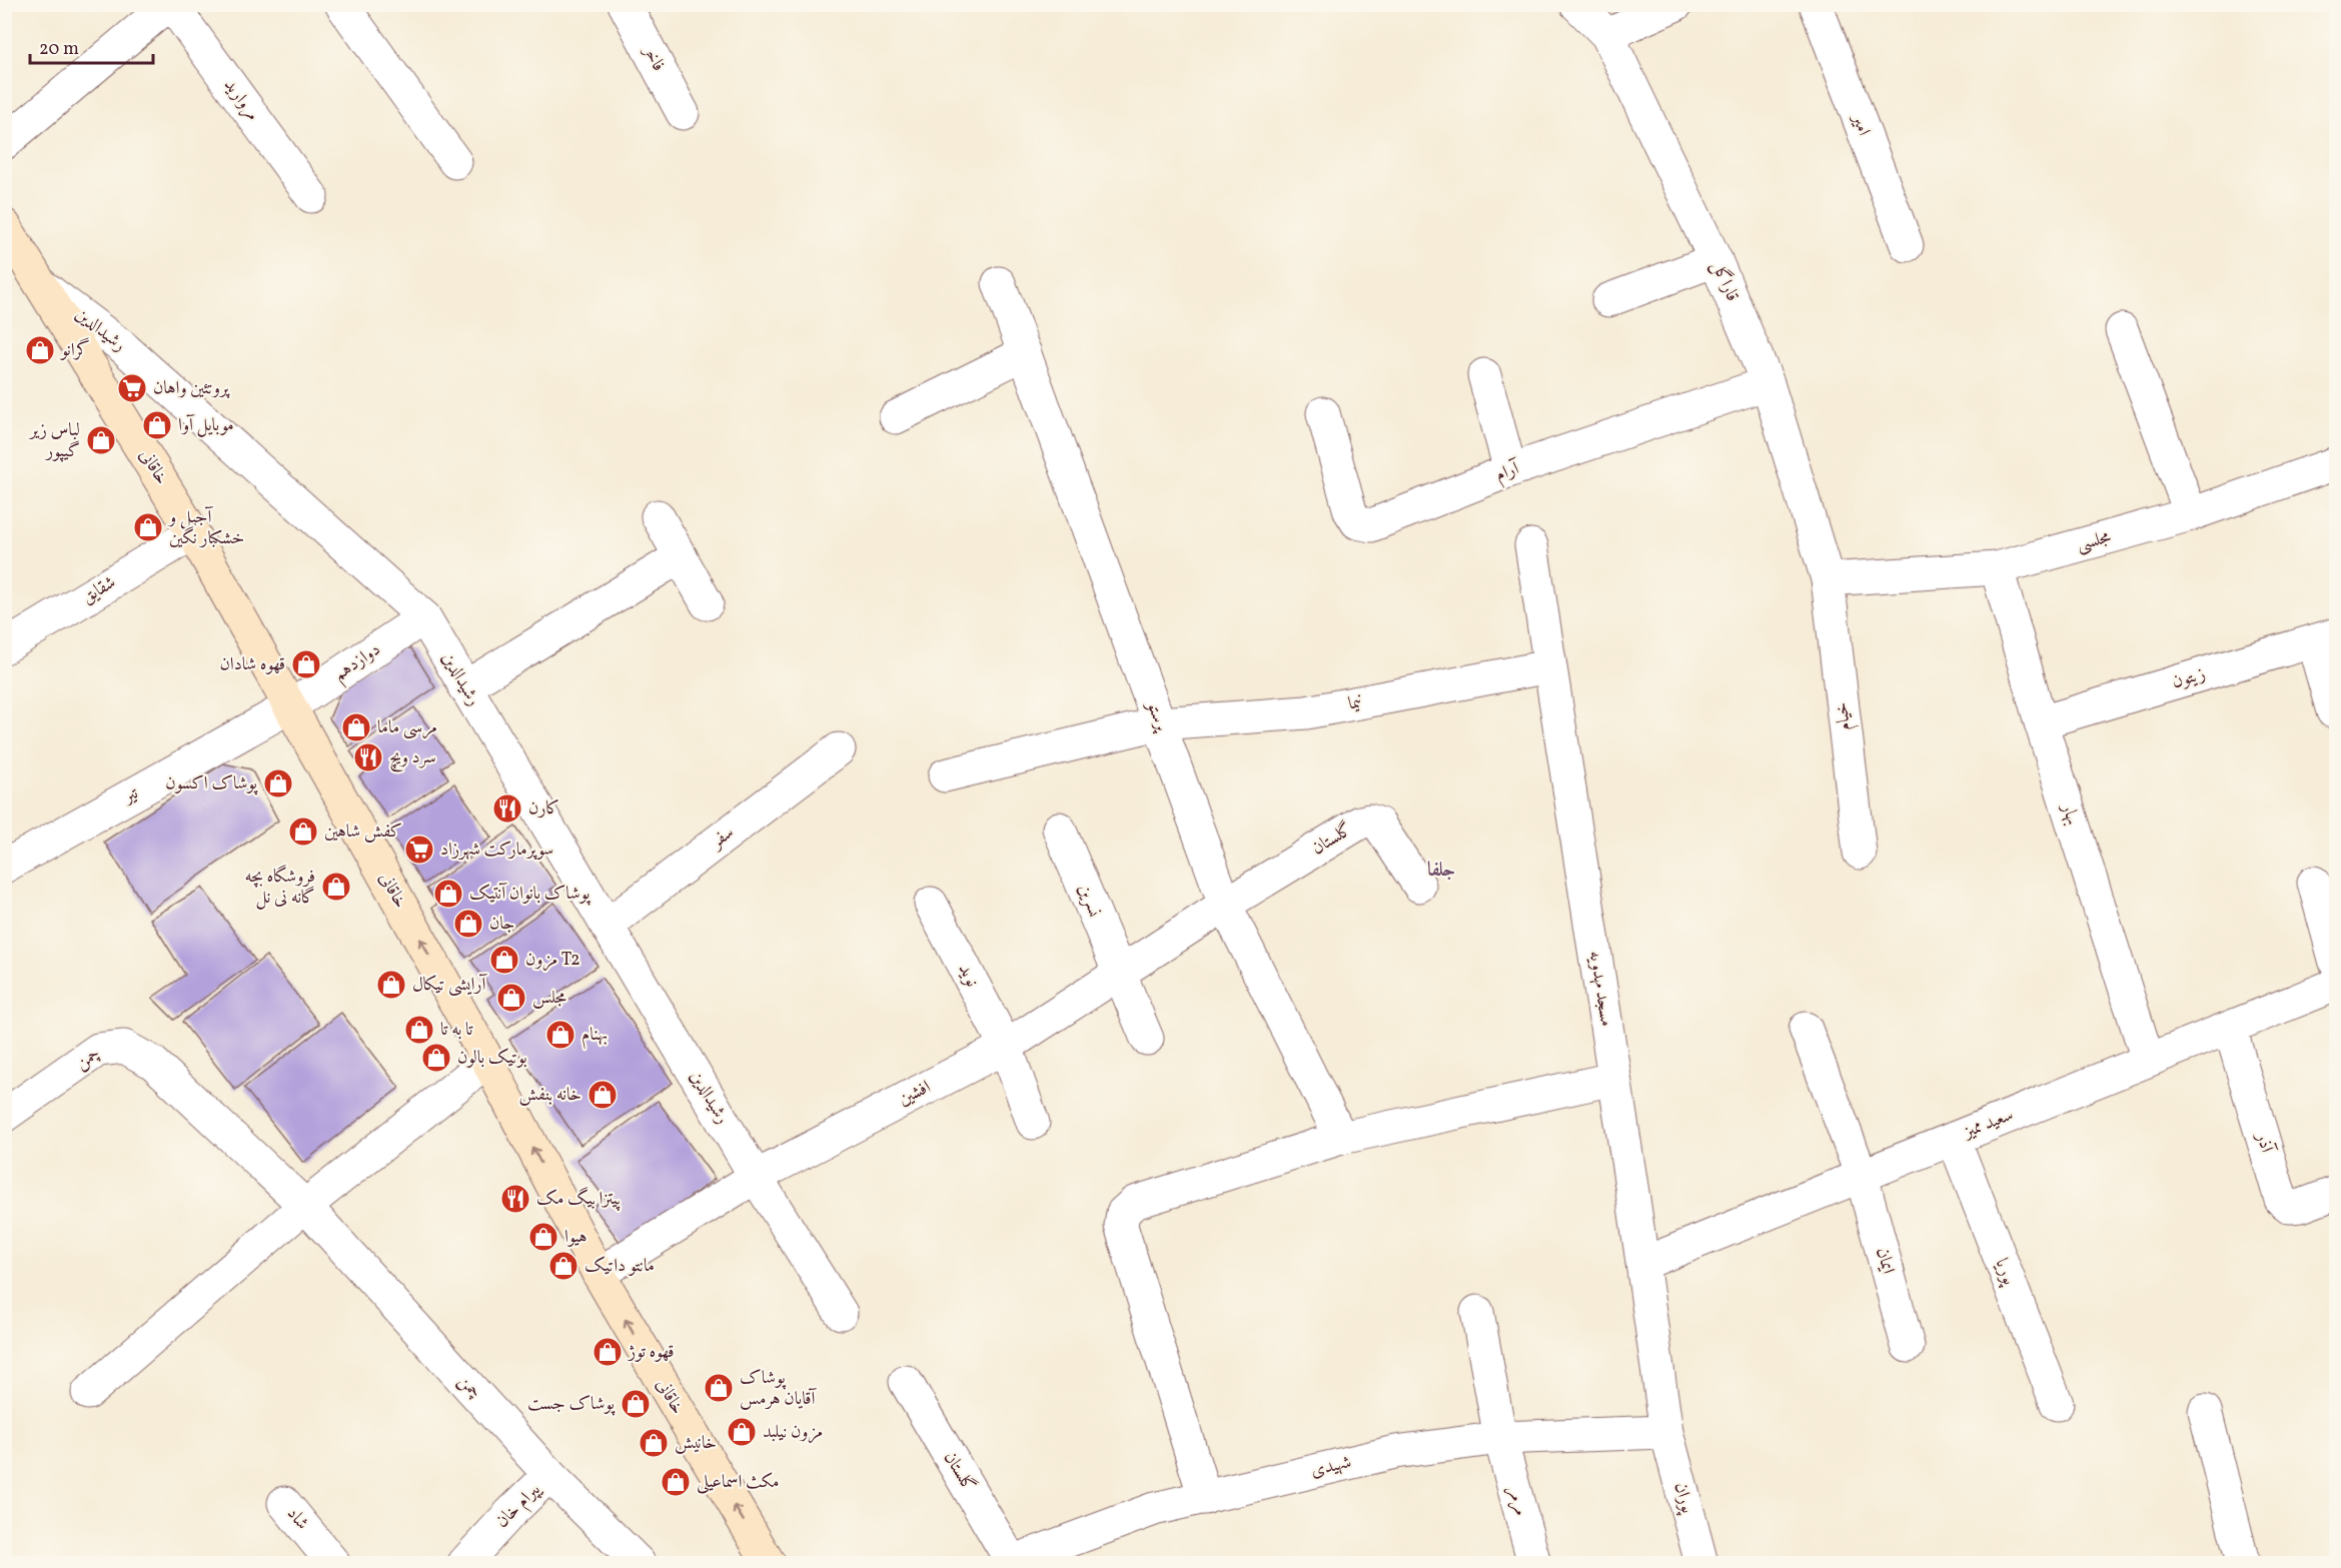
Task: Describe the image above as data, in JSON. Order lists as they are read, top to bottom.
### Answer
{
  "streets": {
    "street": [
      "فاخر",
      "مروارید",
      "امیر",
      "قاراگل",
      "رشیدالدین",
      "خاقانی",
      "آرام",
      "مجلسی",
      "شقایق",
      "دوازدهم",
      "زیتون",
      "نیما",
      "پرستو",
      "خیام",
      "تیر",
      "بهار",
      "سفر",
      "گلستان",
      "نسرین",
      "نوید",
      "مسجد مهدویه",
      "چمن",
      "افشین",
      "سعید ممیز",
      "آذر",
      "ایمان",
      "پوریا",
      "شهیدی",
      "پوران",
      "مرمر",
      "یپرام خان",
      "شاد"
    ]
  },
  "crossings": [
    ["قاراگل", "آرام"],
    ["قاراگل", "مجلسی"],
    ["قاراگل", "خیام"],
    ["رشیدالدین", "خاقانی"],
    ["رشیدالدین", "دوازدهم"],
    ["رشیدالدین", "سفر"],
    ["رشیدالدین", "افشین"],
    ["خاقانی", "شقایق"],
    ["خاقانی", "دوازدهم"],
    ["خاقانی", "تیر"],
    ["خاقانی", "افشین"],
    ["مجلسی", "خیام"],
    ["مجلسی", "بهار"],
    ["دوازدهم", "تیر"],
    ["زیتون", "بهار"],
    ["نیما", "پرستو"],
    ["نیما", "مسجد مهدویه"],
    ["پرستو", "گلستان"],
    ["پرستو", "افشین"],
    ["بهار", "سعید ممیز"],
    ["گلستان", "افشین"],
    ["گلستان", "شهیدی"],
    ["نسرین", "افشین"],
    ["نوید", "افشین"],
    ["مسجد مهدویه", "سعید ممیز"],
    ["مسجد مهدویه", "شهیدی"],
    ["مسجد مهدویه", "پوران"],
    ["چمن", "یپرام خان"],
    ["سعید ممیز", "آذر"],
    ["سعید ممیز", "ایمان"],
    ["سعید ممیز", "پوریا"],
    ["شهیدی", "پوران"],
    ["شهیدی", "مرمر"]
  ],
  "one_way": ["خاقانی"],
  "districts": ["جلفا"],
  "places": {
    "shop": [
      "گرانو",
      "موبایل آوا",
      "لباس زیر گیپور",
      "آجیل و خشکبار نگین",
      "قهوه شادان",
      "مرسی ماما",
      "پوشاک اکسون",
      "کفش شاهین",
      "فروشگاه بچه گانه نی نل",
      "پوشاک بانوان آنتیک",
      "جان",
      "مزون T2",
      "آرایشی تیکال",
      "مجلس",
      "تا به تا",
      "بهنام",
      "بوتیک بالون",
      "خانه بنفش",
      "هیوا",
      "مانتو داتیک",
      "قهوه توژ",
      "پوشاک آقایان هرمس",
      "پوشاک جست",
      "مزون نیلبد",
      "خانیش",
      "مکث اسماعیلی"
    ],
    "supermarket": ["پروتئین واهان", "سوپرمارکت شهرزاد"],
    "restaurant": ["سرد ویچ", "کارن", "پیتزا بیگ مک"]
  },
  "scale_bar": "20 m"
}
